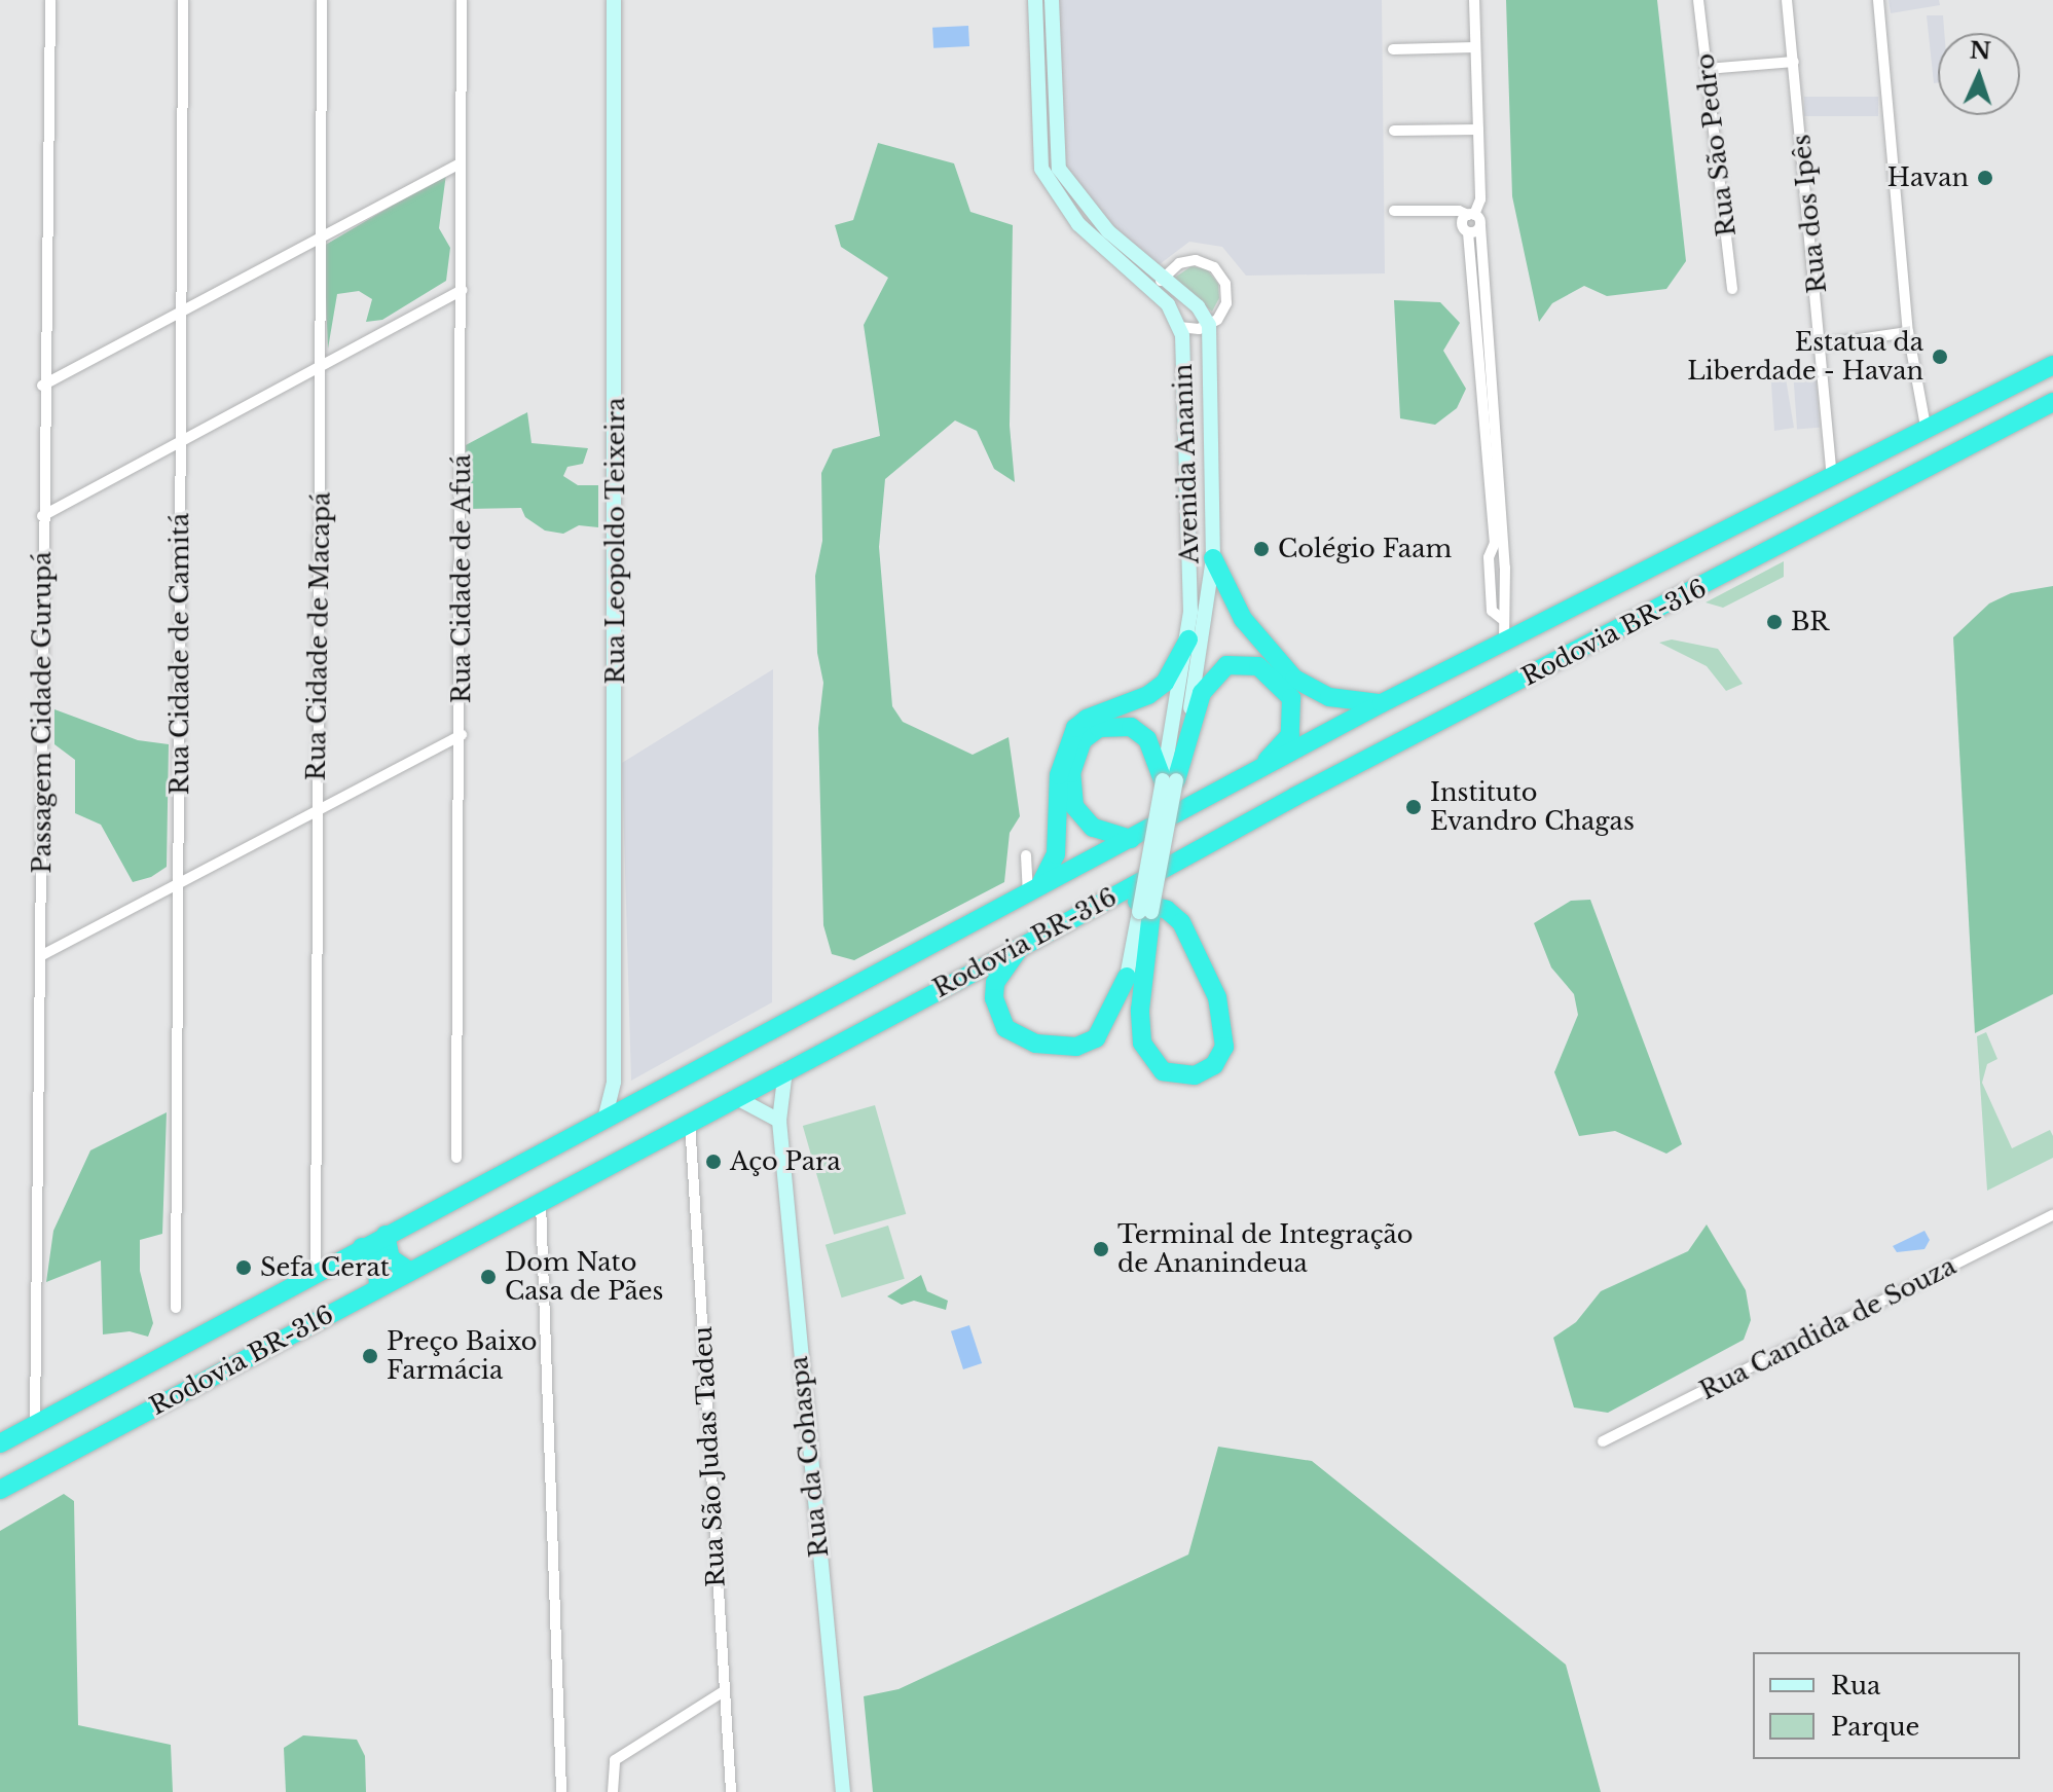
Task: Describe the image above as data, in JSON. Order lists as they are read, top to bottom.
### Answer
{
  "streets": {
    "highway": ["Rodovia BR-316"],
    "main road": ["Avenida Ananin", "Rua Leopoldo Teixeira", "Rua da Cohaspa"],
    "street": [
      "Rua São Pedro",
      "Rua dos Ipês",
      "Rua Cidade de Afuá",
      "Rua Cidade de Macapá",
      "Rua Cidade de Camitá",
      "Passagem Cidade Gurupá",
      "Rua Candida de Souza",
      "Rua São Judas Tadeu"
    ]
  },
  "crossings": [
    ["Rua dos Ipês", "Rodovia BR-316"],
    ["Rua Leopoldo Teixeira", "Rodovia BR-316"],
    ["Rodovia BR-316", "Rua Cidade de Macapá"],
    ["Rodovia BR-316", "Passagem Cidade Gurupá"],
    ["Rodovia BR-316", "Rua São Judas Tadeu"],
    ["Rodovia BR-316", "Rua da Cohaspa"]
  ],
  "places": [
    "Havan",
    "Estatua da Liberdade - Havan",
    "Colégio Faam",
    "BR",
    "Instituto Evandro Chagas",
    "Aço Para",
    "Terminal de Integração de Ananindeua",
    "Sefa Cerat",
    "Dom Nato Casa de Pães",
    "Preço Baixo Farmácia"
  ],
  "legend": ["Rua", "Parque"],
  "north": "top"
}
